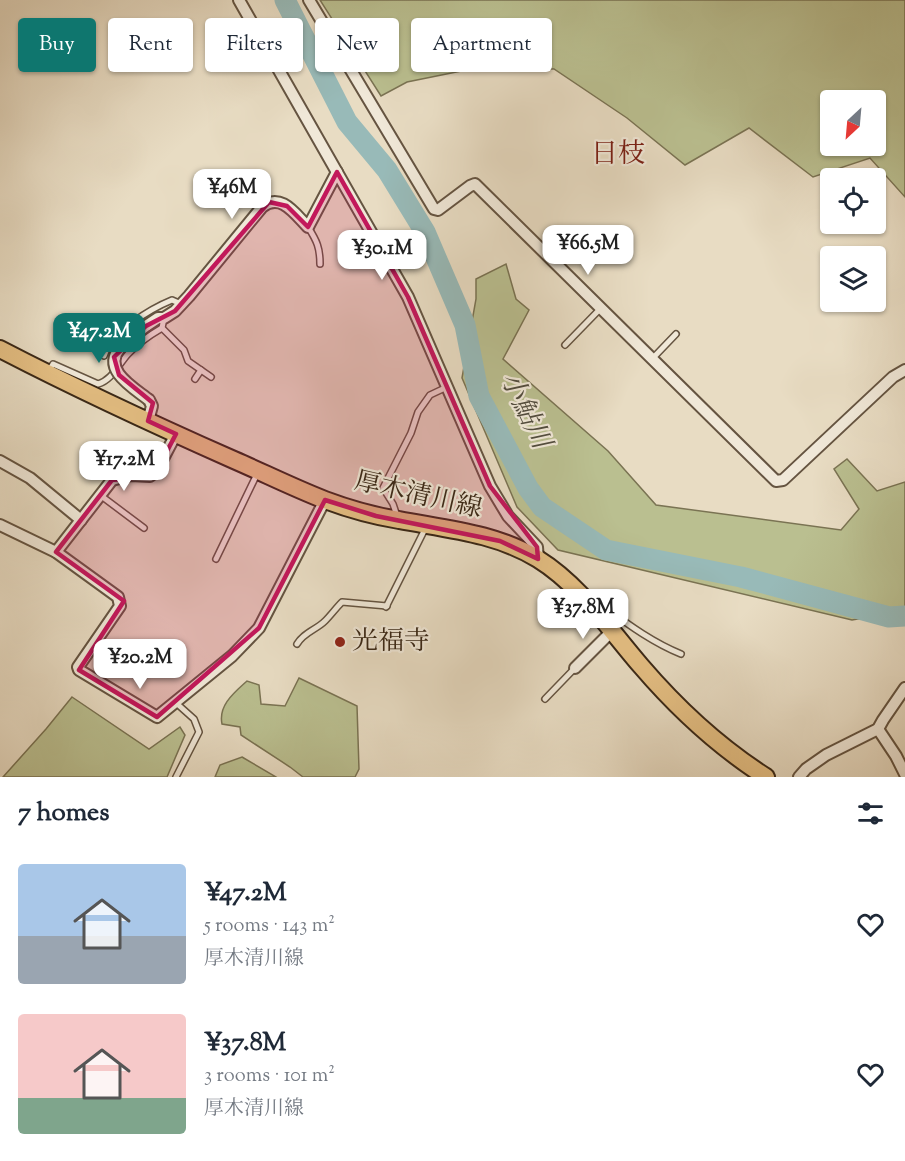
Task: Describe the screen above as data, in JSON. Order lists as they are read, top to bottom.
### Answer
{
  "streets": {
    "main road": ["厚木清川線"]
  },
  "districts": ["日枝"],
  "water": ["小鮎川"],
  "places": ["光福寺"],
  "north": "bottom left",
  "page": {
    "chip": [
      "Buy",
      "Rent",
      "Filters",
      "New",
      "Apartment"
    ],
    "price": [
      "¥46M",
      "¥66.5M",
      "¥30.1M",
      "¥47.2M",
      "¥17.2M",
      "¥37.8M",
      "¥20.2M"
    ],
    "heading": "7 homes",
    "list": [
      {
        "name": "¥47.2M",
        "note": "5 rooms · 143 m² · 厚木清川線"
      },
      {
        "name": "¥37.8M",
        "note": "3 rooms · 101 m² · 厚木清川線"
      }
    ]
  }
}
